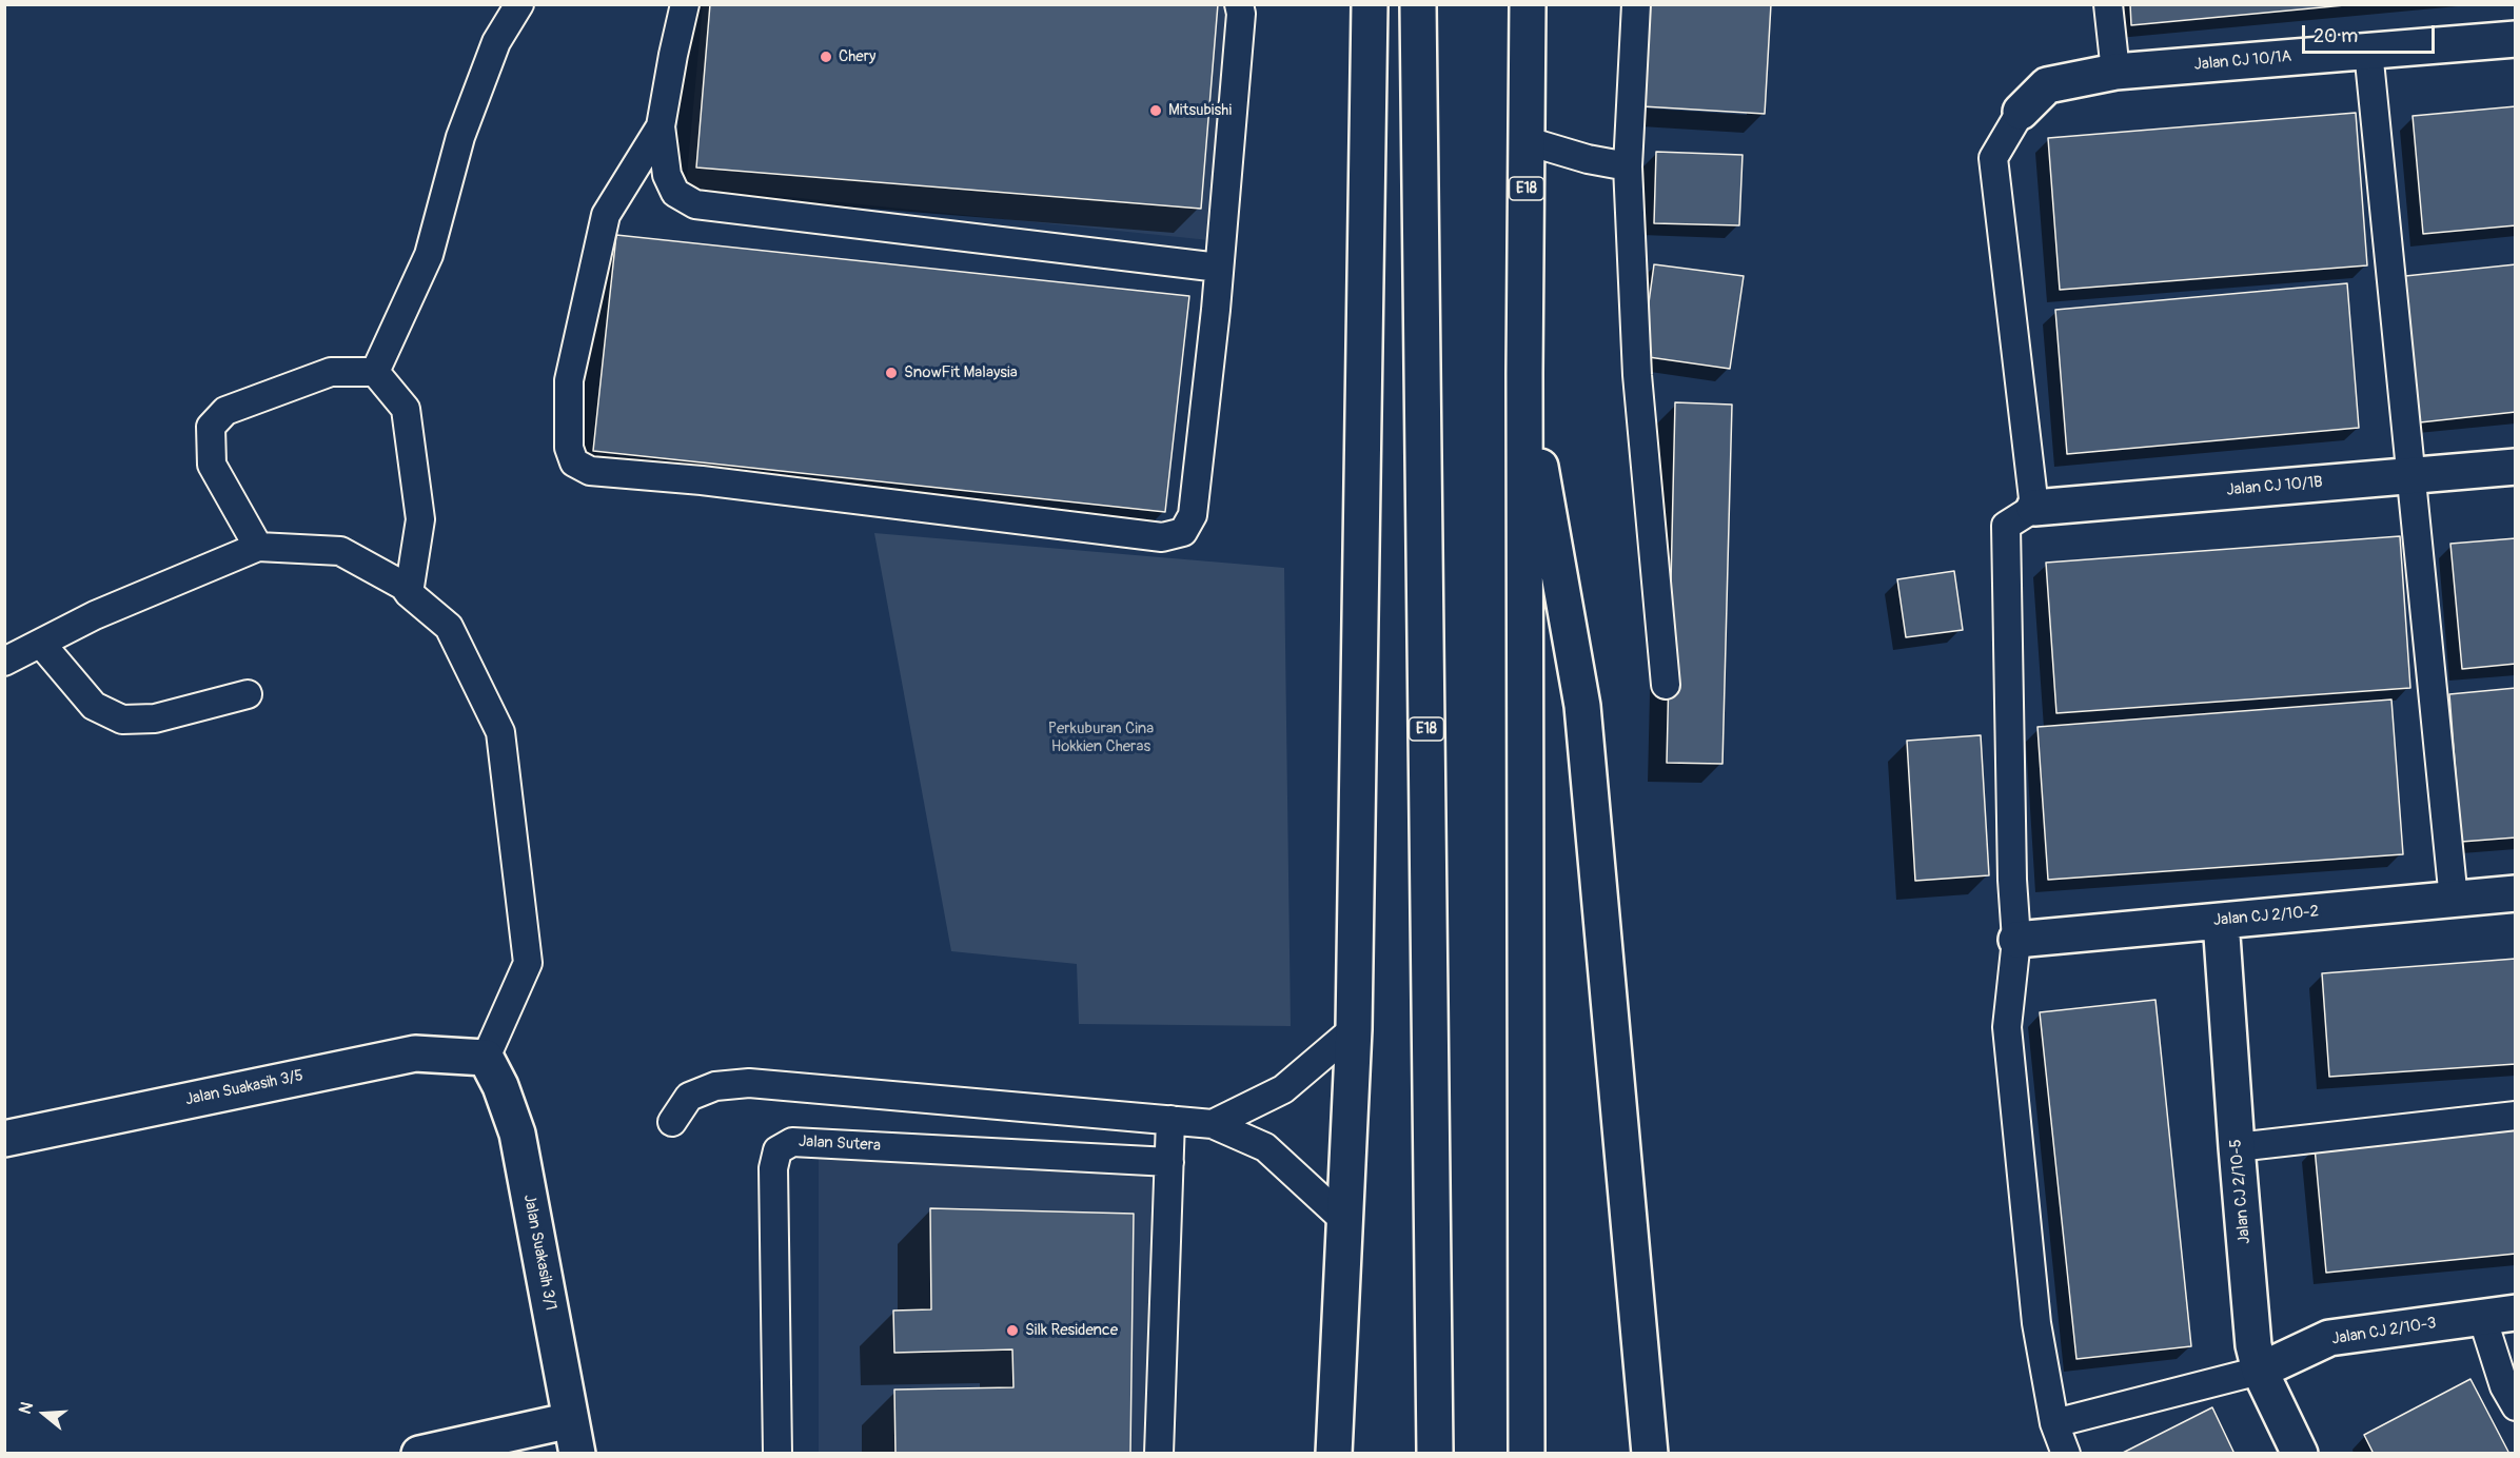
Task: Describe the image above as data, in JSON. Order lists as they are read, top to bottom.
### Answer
{
  "streets": {
    "main road": [
      "Jalan CJ 10/1A",
      "E18",
      "Jalan CJ 10/1B",
      "Jalan CJ 2/10-2",
      "Jalan Suakasih 3/5",
      "Jalan CJ 2/10-5",
      "Jalan Suakasih 3/1",
      "Jalan CJ 2/10-3"
    ],
    "lane": ["Jalan Sutera"]
  },
  "crossings": [
    ["Jalan CJ 2/10-2", "Jalan CJ 2/10-5"],
    ["Jalan Suakasih 3/5", "Jalan Suakasih 3/1"],
    ["Jalan CJ 2/10-5", "Jalan CJ 2/10-3"]
  ],
  "parks": ["Perkuburan Cina Hokkien Cheras"],
  "places": [
    "Chery",
    "Mitsubishi",
    "SnowFit Malaysia",
    "Silk Residence"
  ],
  "scale_bar": "20 m",
  "north": "left"
}
